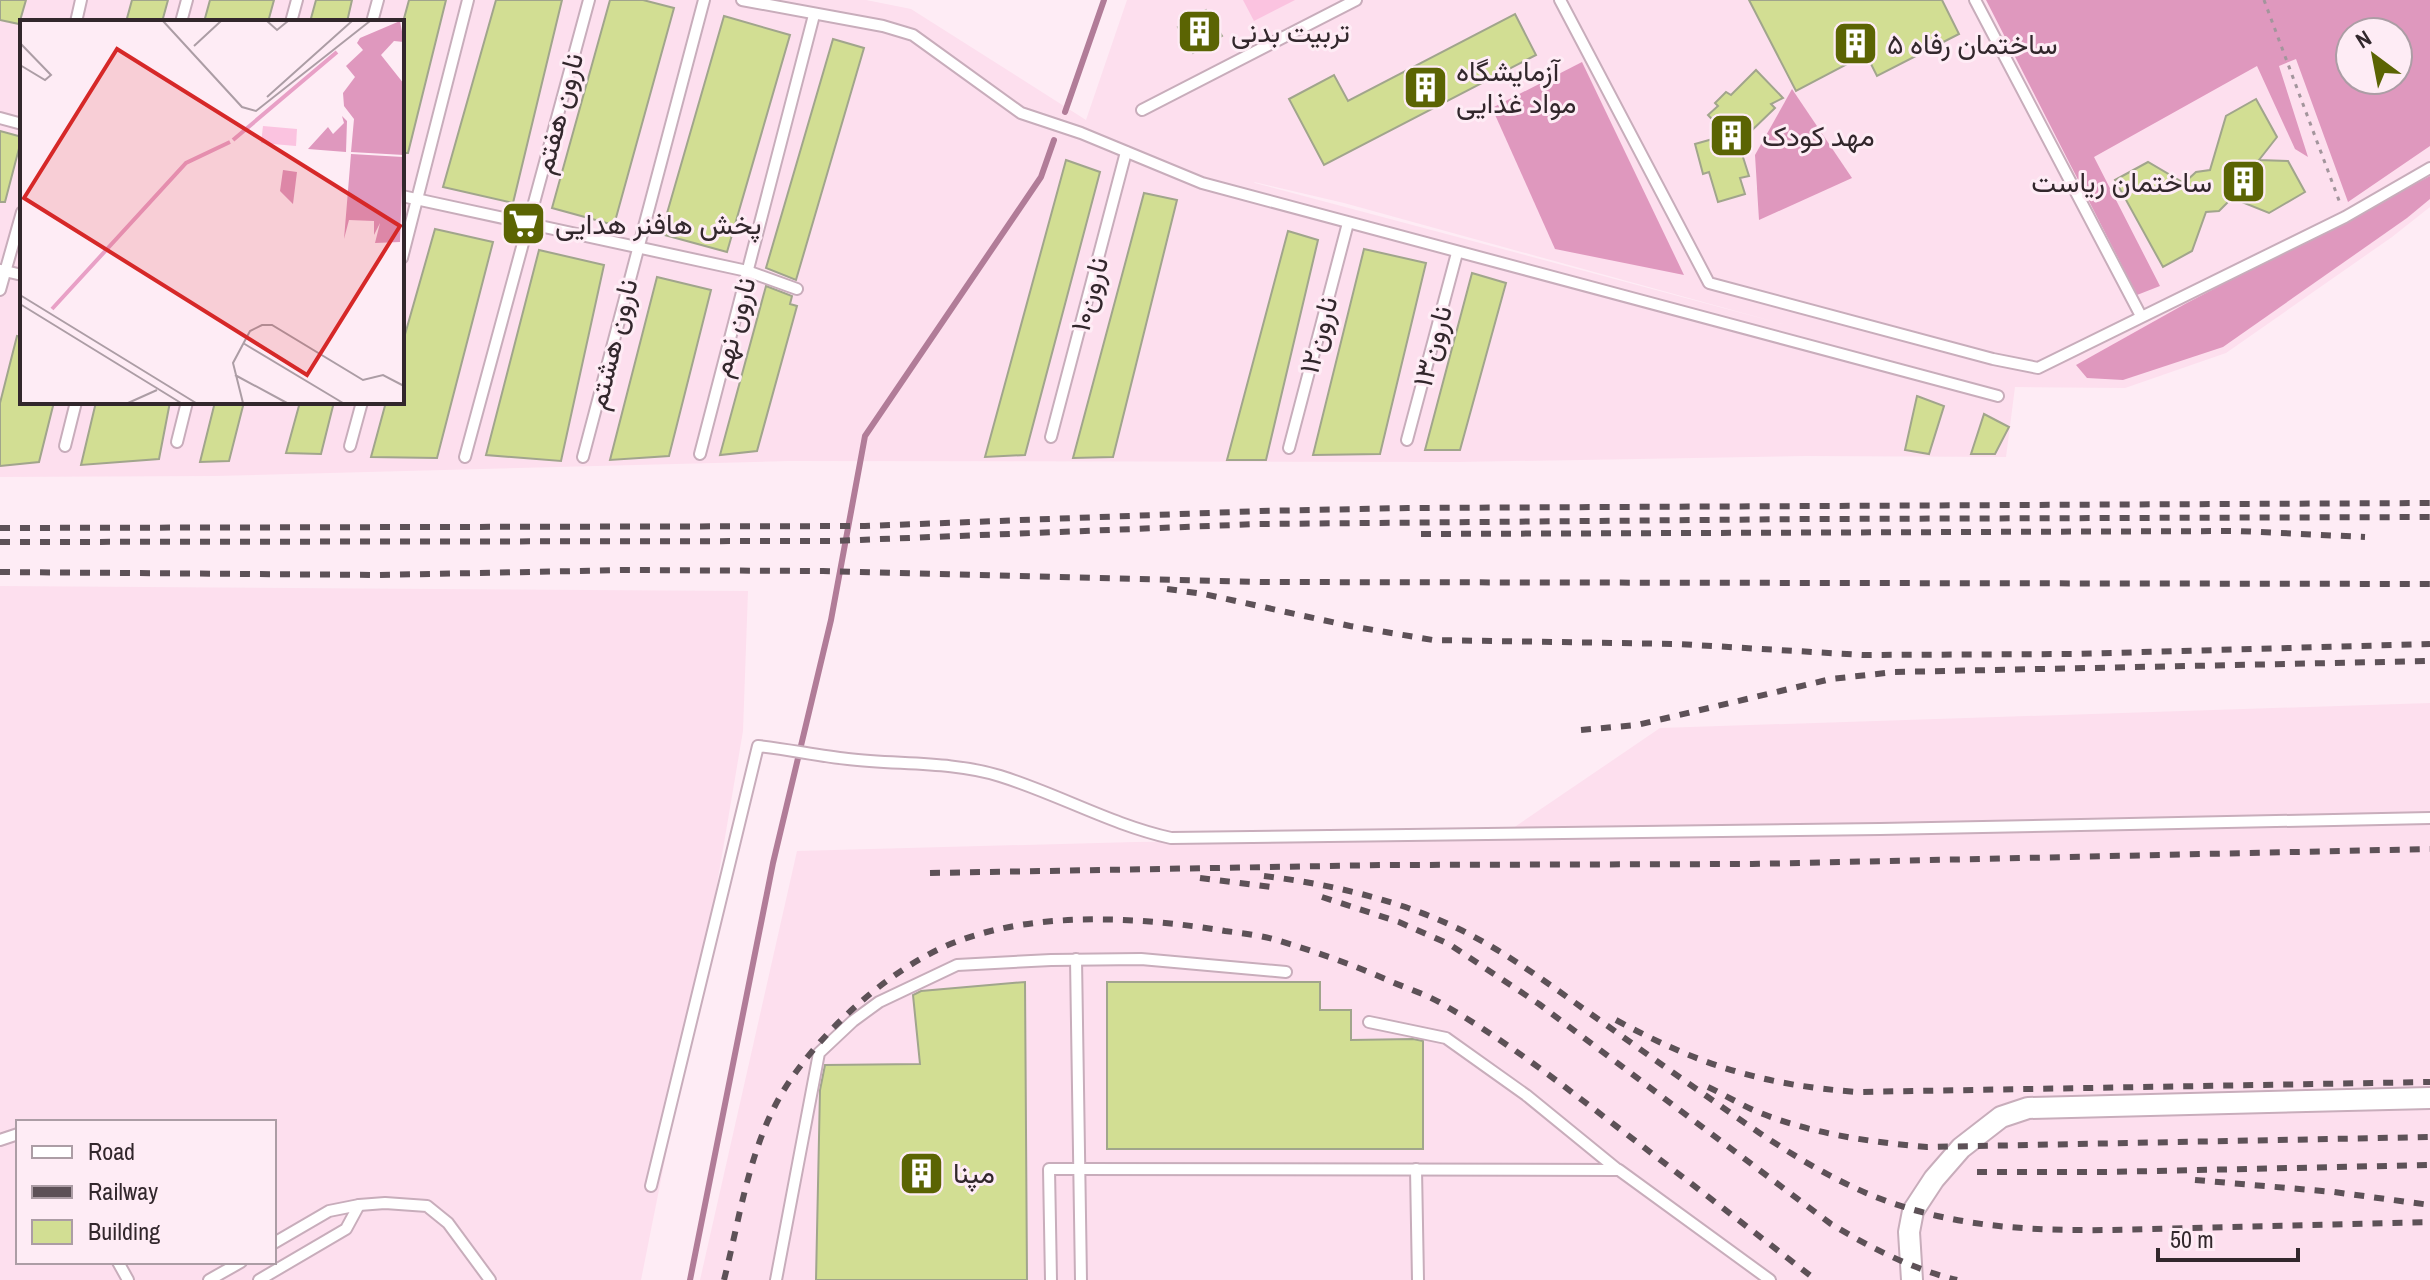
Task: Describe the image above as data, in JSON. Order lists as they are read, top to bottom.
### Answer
{
  "streets": {
    "lane": [
      "نارون هفتم",
      "نارون۱۰",
      "نارون نهم",
      "نارون۱۲",
      "نارون هشتم",
      "نارون۱۳"
    ]
  },
  "places": {
    "building": [
      "تربیت بدنی",
      "۵ ساختمان رفاه",
      "آزمایشگاه مواد غذایی",
      "مهد کودک",
      "ساختمان ریاست",
      "مپنا"
    ],
    "supermarket": ["پخش هافنر هدایی"]
  },
  "legend": ["Road", "Railway", "Building"],
  "scale_bar": "50 m",
  "north": "top left"
}
